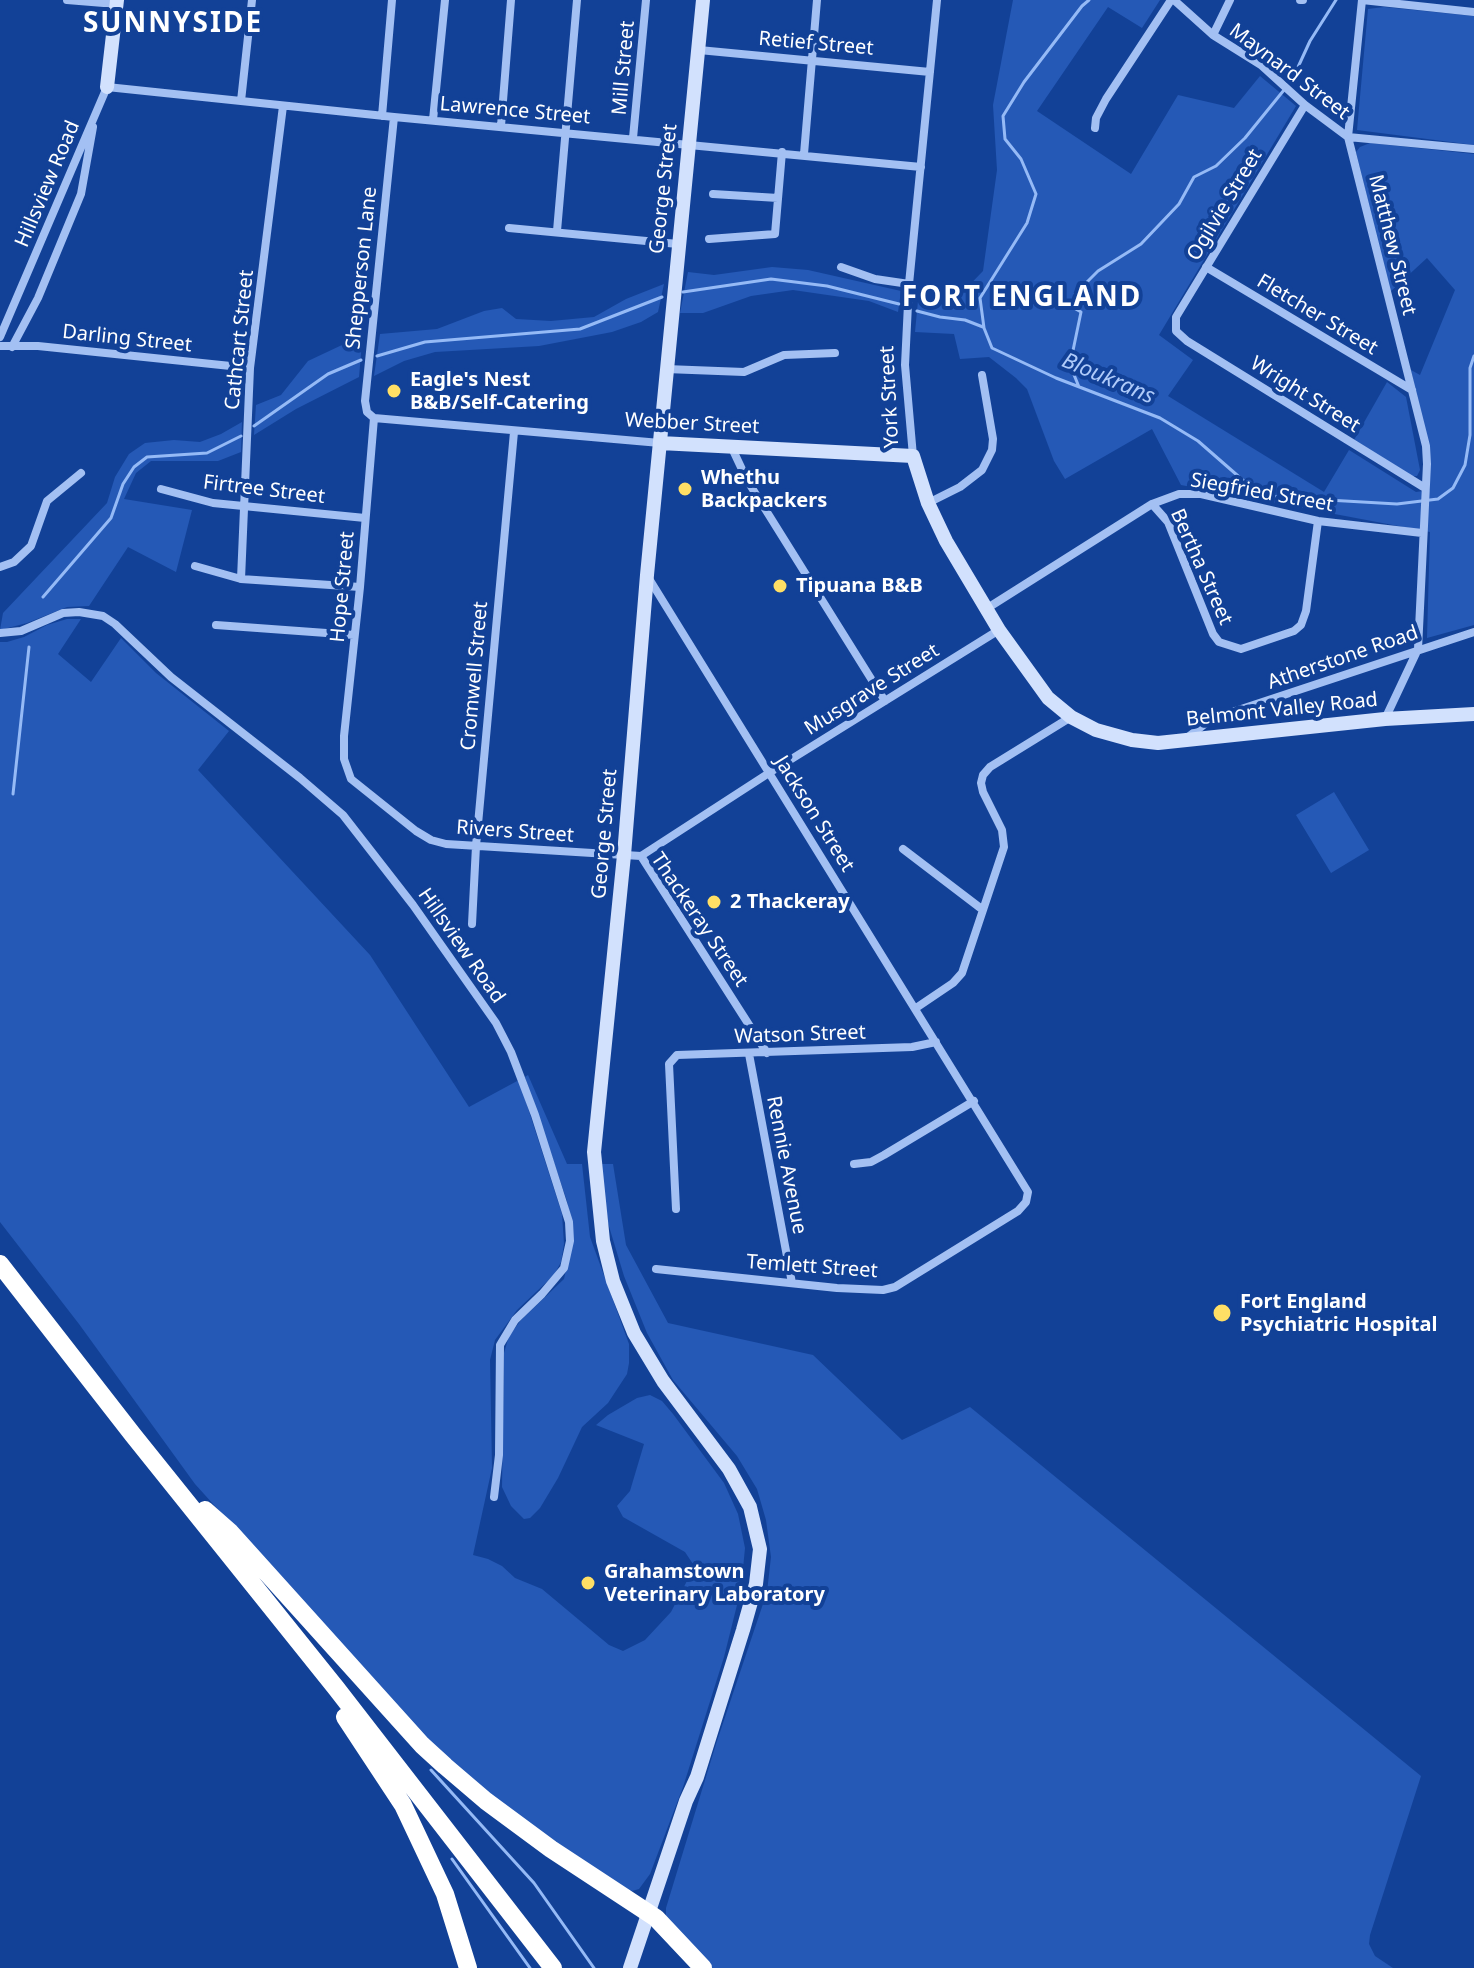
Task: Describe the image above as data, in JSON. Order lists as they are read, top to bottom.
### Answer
{
  "streets": {
    "main road": [
      "George Street",
      "York Street",
      "Webber Street",
      "Belmont Valley Road"
    ],
    "street": [
      "Retief Street",
      "Mill Street",
      "Maynard Street",
      "Lawrence Street",
      "Hillsview Road",
      "Ogilvie Street",
      "Matthew Street",
      "Shepperson Lane",
      "Fletcher Street",
      "Darling Street",
      "Cathcart Street",
      "Wright Street",
      "Firtree Street",
      "Siegfried Street",
      "Bertha Street",
      "Hope Street",
      "Atherstone Road",
      "Cromwell Street",
      "Musgrave Street",
      "Jackson Street",
      "Rivers Street",
      "Thackeray Street",
      "Watson Street",
      "Rennie Avenue",
      "Temlett Street"
    ]
  },
  "crossings": [
    ["Retief Street", "George Street"],
    ["Retief Street", "York Street"],
    ["Mill Street", "Lawrence Street"],
    ["Maynard Street", "Ogilvie Street"],
    ["Maynard Street", "Matthew Street"],
    ["Lawrence Street", "Hillsview Road"],
    ["Lawrence Street", "George Street"],
    ["Lawrence Street", "Shepperson Lane"],
    ["Lawrence Street", "Cathcart Street"],
    ["Lawrence Street", "York Street"],
    ["George Street", "Webber Street"],
    ["George Street", "Jackson Street"],
    ["George Street", "Rivers Street"],
    ["George Street", "Thackeray Street"],
    ["Ogilvie Street", "Fletcher Street"],
    ["Ogilvie Street", "Wright Street"],
    ["Matthew Street", "Fletcher Street"],
    ["Matthew Street", "Wright Street"],
    ["Matthew Street", "Siegfried Street"],
    ["Matthew Street", "Atherstone Road"],
    ["Matthew Street", "Belmont Valley Road"],
    ["Shepperson Lane", "Webber Street"],
    ["Shepperson Lane", "Hope Street"],
    ["Darling Street", "Cathcart Street"],
    ["Cathcart Street", "Firtree Street"],
    ["York Street", "Webber Street"],
    ["York Street", "Siegfried Street"],
    ["York Street", "Musgrave Street"],
    ["York Street", "Belmont Valley Road"],
    ["Webber Street", "Hope Street"],
    ["Webber Street", "Cromwell Street"],
    ["Firtree Street", "Hope Street"],
    ["Siegfried Street", "Bertha Street"],
    ["Hope Street", "Rivers Street"],
    ["Atherstone Road", "Belmont Valley Road"],
    ["Cromwell Street", "Rivers Street"],
    ["Musgrave Street", "Jackson Street"],
    ["Musgrave Street", "Thackeray Street"],
    ["Jackson Street", "Watson Street"],
    ["Jackson Street", "Temlett Street"],
    ["Rivers Street", "Thackeray Street"],
    ["Thackeray Street", "Watson Street"],
    ["Watson Street", "Rennie Avenue"],
    ["Rennie Avenue", "Temlett Street"]
  ],
  "districts": ["SUNNYSIDE", "FORT ENGLAND"],
  "water": ["Bloukrans"],
  "places": [
    "Eagle's Nest B&B/Self-Catering",
    "Whethu Backpackers",
    "Tipuana B&B",
    "2 Thackeray",
    "Fort England Psychiatric Hospital",
    "Grahamstown Veterinary Laboratory"
  ]
}
